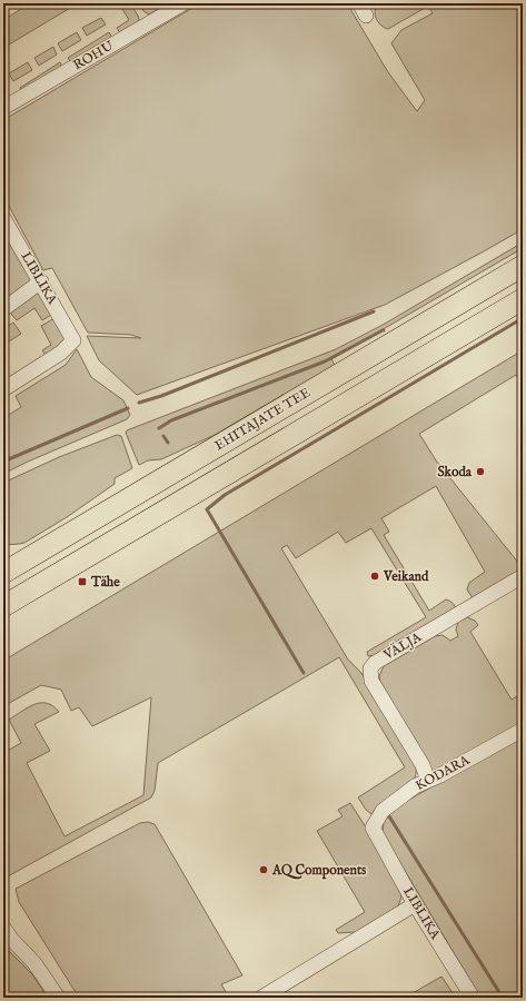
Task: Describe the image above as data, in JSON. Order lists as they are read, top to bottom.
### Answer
{
  "streets": {
    "highway": ["EHITAJATE TEE"],
    "street": [
      "ROHU",
      "LIBLIKA",
      "VÄLJA",
      "KODARA"
    ]
  },
  "crossings": [
    ["LIBLIKA", "KODARA"],
    ["VÄLJA", "KODARA"]
  ],
  "places": {
    "other": ["Skoda", "Veikand", "AQ Components"],
    "transit": ["Tähe"]
  }
}
